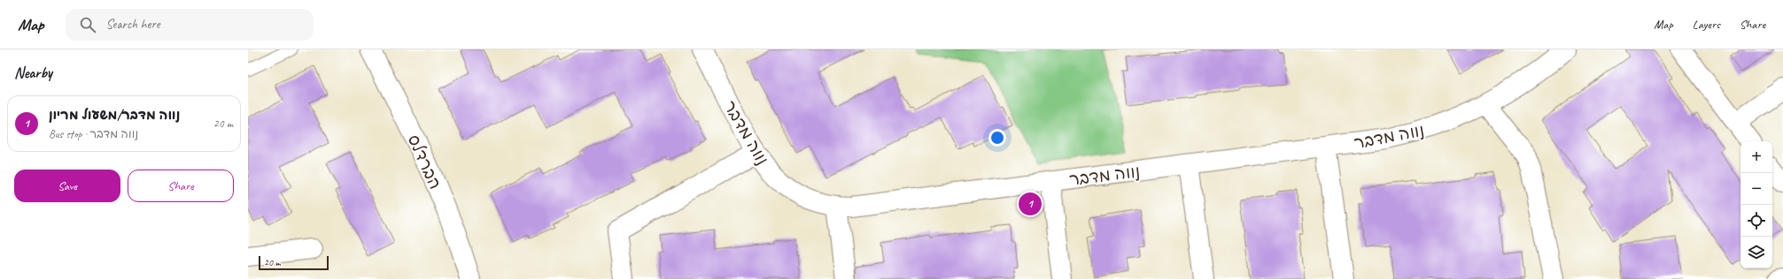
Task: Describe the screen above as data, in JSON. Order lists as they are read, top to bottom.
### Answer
{
  "streets": {
    "street": ["נווה מדבר", "הברדלס"]
  },
  "scale_bar": "20 m",
  "page": {
    "header": "Map",
    "search": "Search here",
    "nav": ["Map", "Layers", "Share"],
    "heading": "Nearby",
    "list": [
      {
        "mark": "1",
        "name": "נווה מדבר/משעול מריון",
        "note": "Bus stop · נווה מדבר",
        "value": "20 m"
      }
    ],
    "map_buttons": ["+", "−"],
    "buttons": ["Save", "Share"],
    "pins": "1",
    "scale": "20 m"
  }
}
